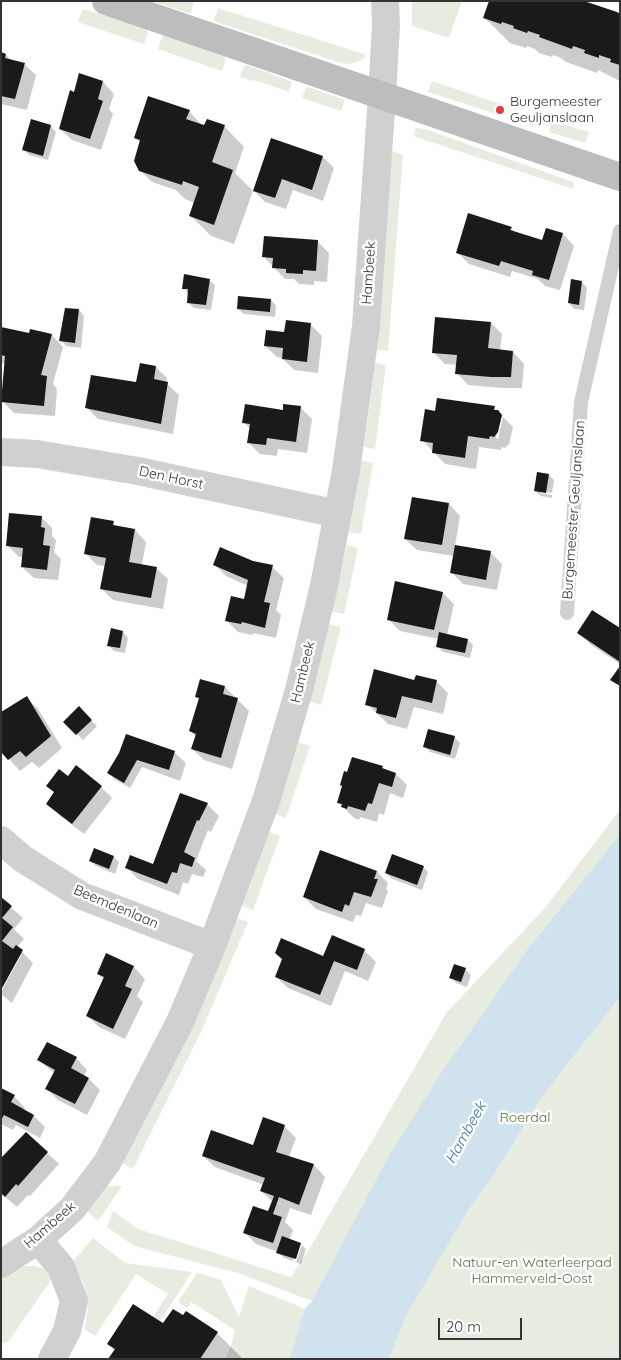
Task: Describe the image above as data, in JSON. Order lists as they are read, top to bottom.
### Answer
{
  "streets": {
    "street": ["Hambeek", "Den Horst", "Beemdenlaan"],
    "lane": ["Burgemeester Geuljanslaan"]
  },
  "crossings": [
    ["Hambeek", "Den Horst"],
    ["Hambeek", "Beemdenlaan"]
  ],
  "water": ["Hambeek"],
  "parks": ["Roerdal", "Natuur-en Waterleerpad Hammerveld-Oost"],
  "places": ["Burgemeester Geuljanslaan"],
  "scale_bar": "20 m"
}
